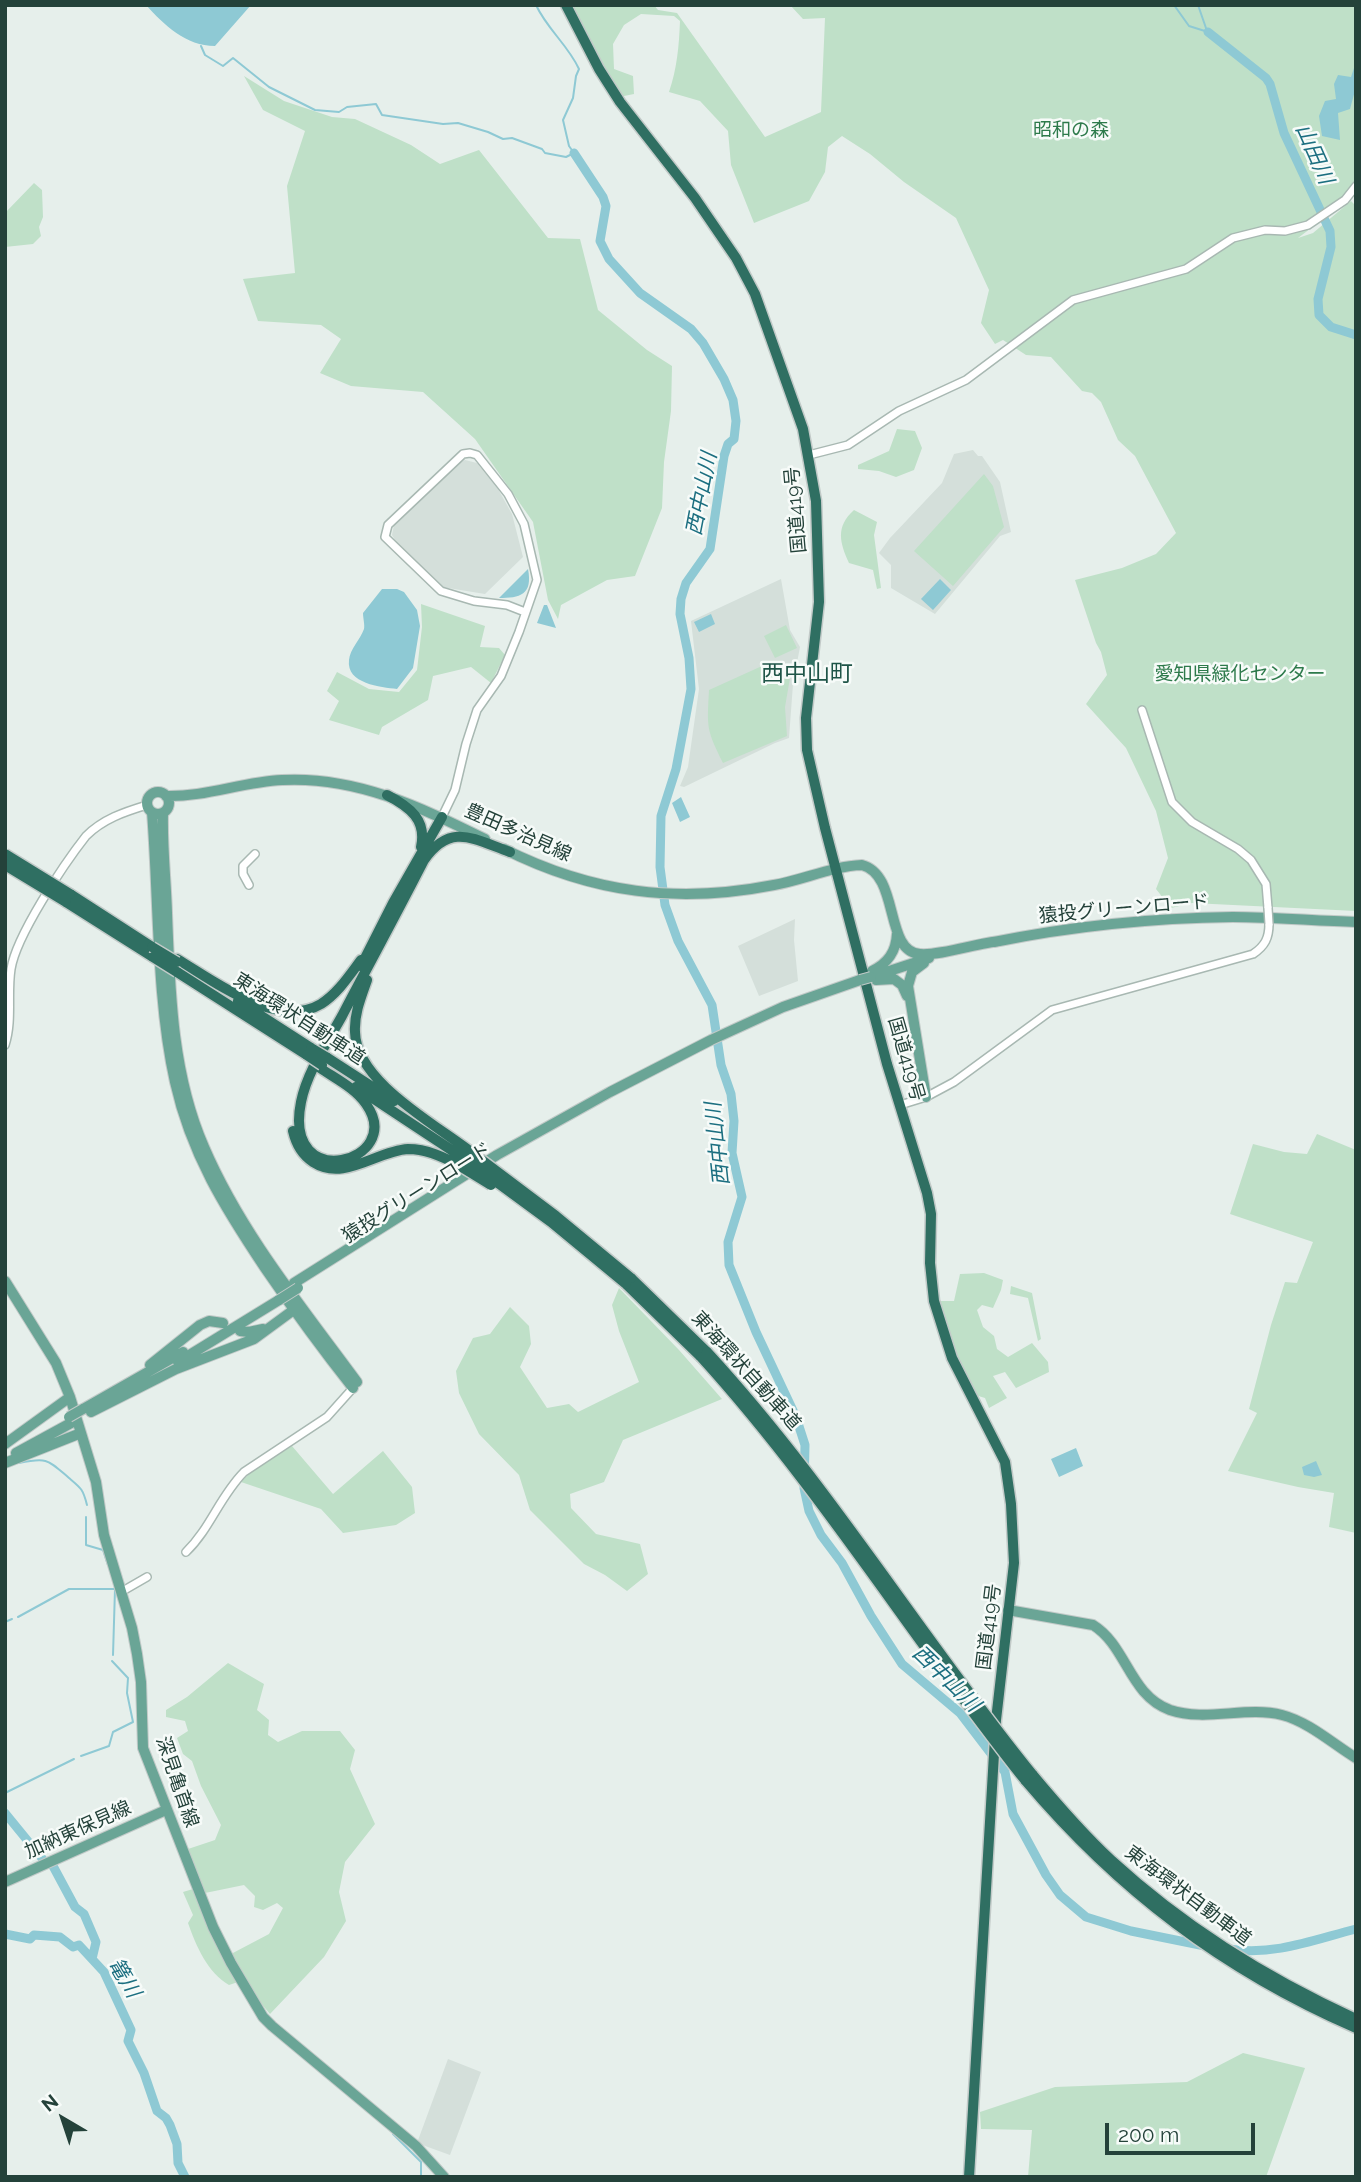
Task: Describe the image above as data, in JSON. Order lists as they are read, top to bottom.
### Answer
{
  "streets": {
    "highway": ["国道419号", "東海環状自動車道"],
    "main road": [
      "豊田多治見線",
      "猿投グリーンロード",
      "深見亀首線",
      "加納東保見線"
    ]
  },
  "crossings": [
    ["国道419号", "豊田多治見線"],
    ["深見亀首線", "加納東保見線"]
  ],
  "districts": ["西中山町"],
  "water": ["山田川", "西中山川", "篭川"],
  "parks": ["昭和の森", "愛知県緑化センター"],
  "scale_bar": "200 m",
  "north": "top left"
}
